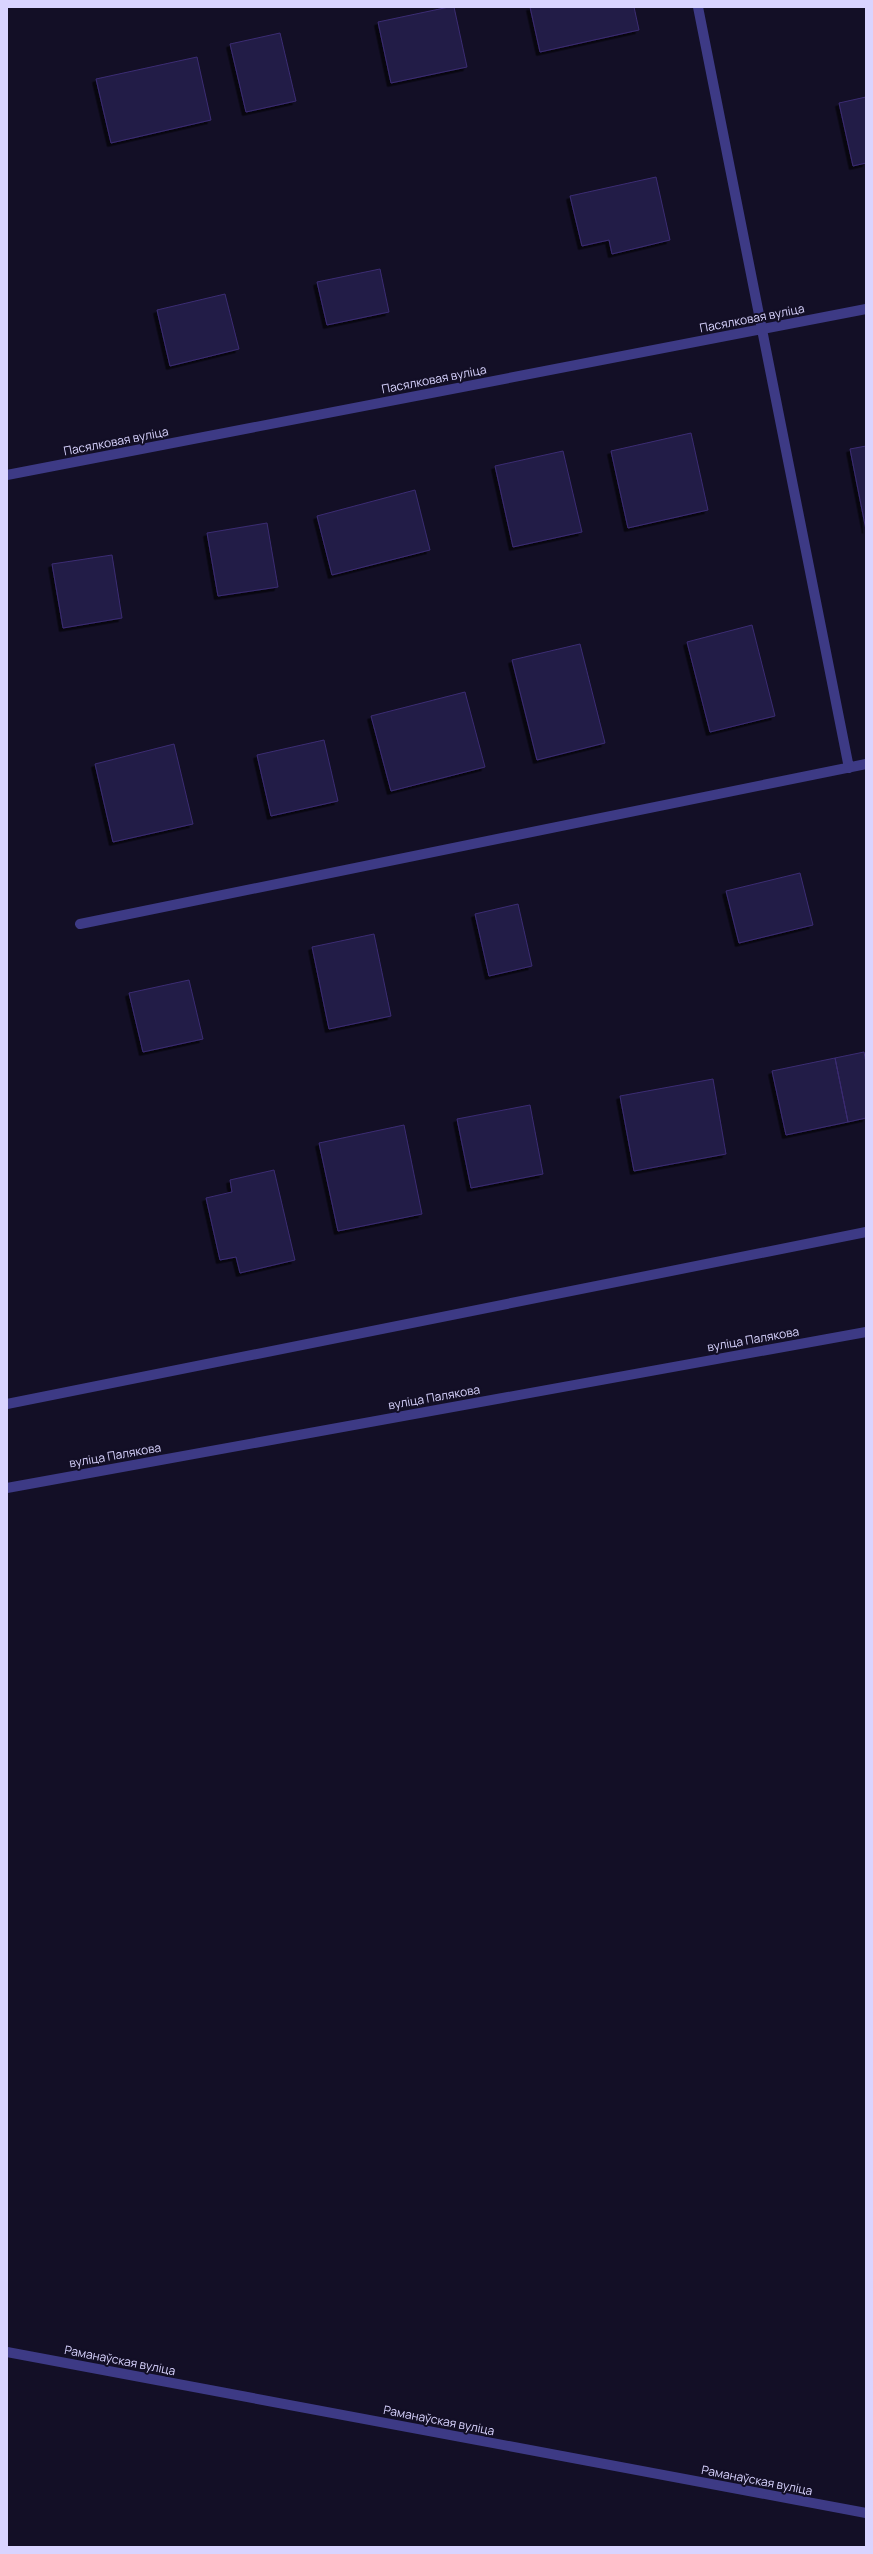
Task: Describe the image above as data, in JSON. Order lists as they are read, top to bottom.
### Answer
{
  "streets": {
    "street": ["Пасялковая вуліца", "вуліца Палякова", "Раманаўская вуліца"]
  }
}
